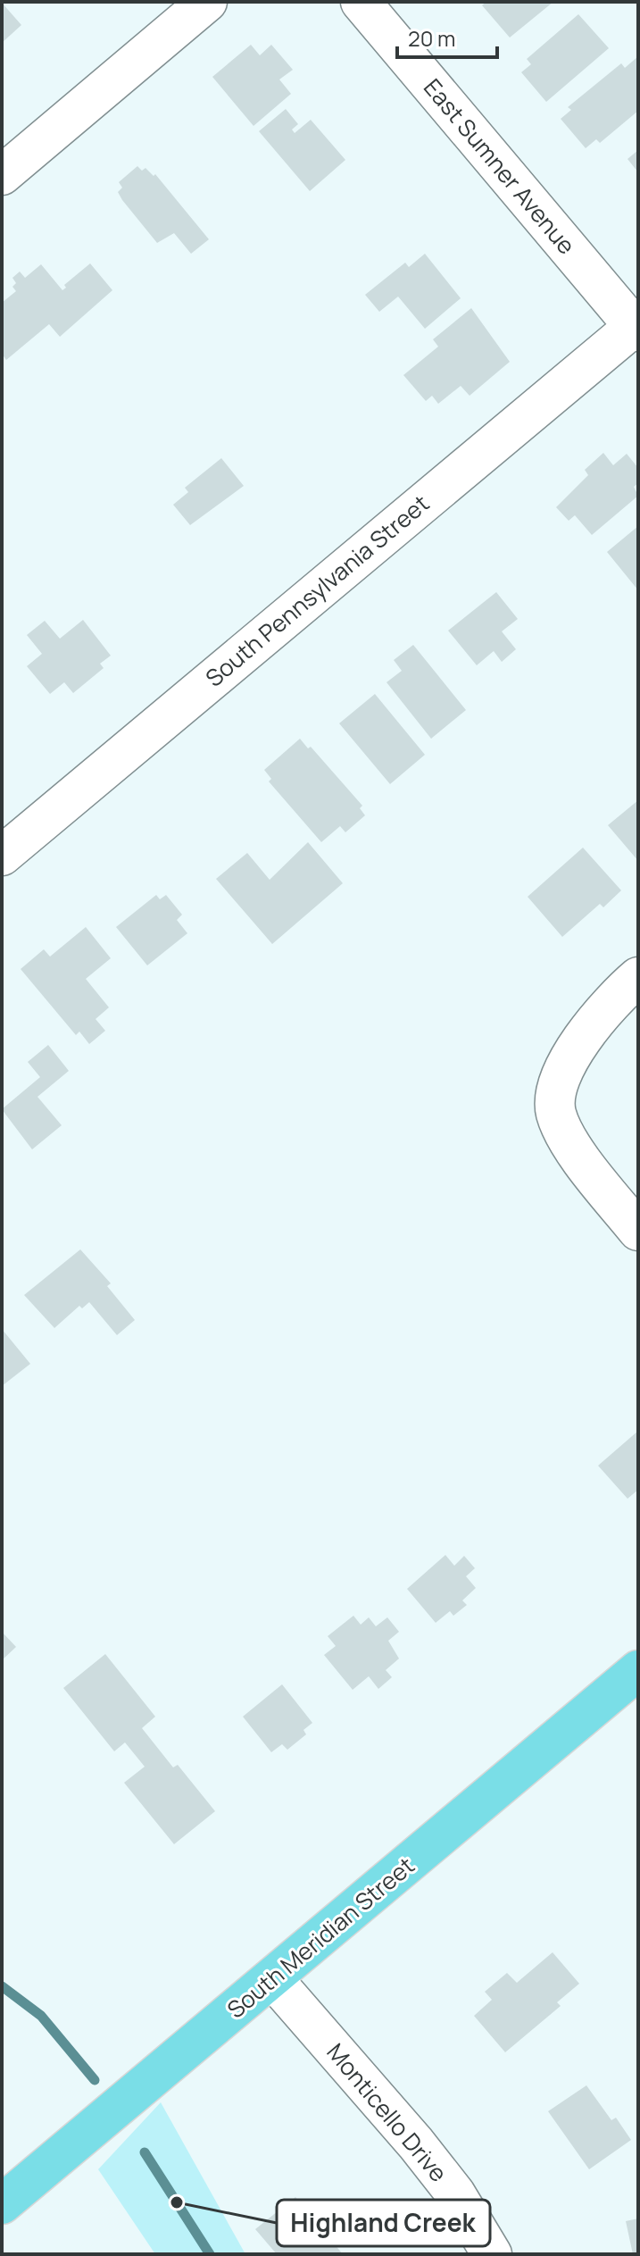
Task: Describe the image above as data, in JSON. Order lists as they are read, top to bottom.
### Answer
{
  "streets": {
    "main road": ["South Meridian Street"],
    "street": ["East Sumner Avenue", "South Pennsylvania Street", "Monticello Drive"]
  },
  "crossings": [
    ["East Sumner Avenue", "South Pennsylvania Street"],
    ["South Meridian Street", "Monticello Drive"]
  ],
  "places": ["Highland Creek"],
  "scale_bar": "20 m"
}
